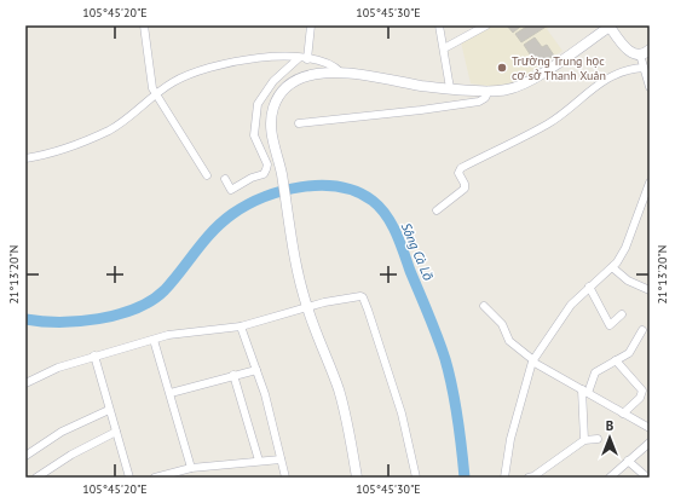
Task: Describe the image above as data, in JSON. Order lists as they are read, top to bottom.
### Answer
{
  "water": ["Sông Cà Lồ"],
  "places": ["Trường Trung học cơ sở Thanh Xuân"],
  "north": "top",
  "coordinates": ["105°45'20\"E", "105°45'30\"E", "21°13'20\"N"]
}
